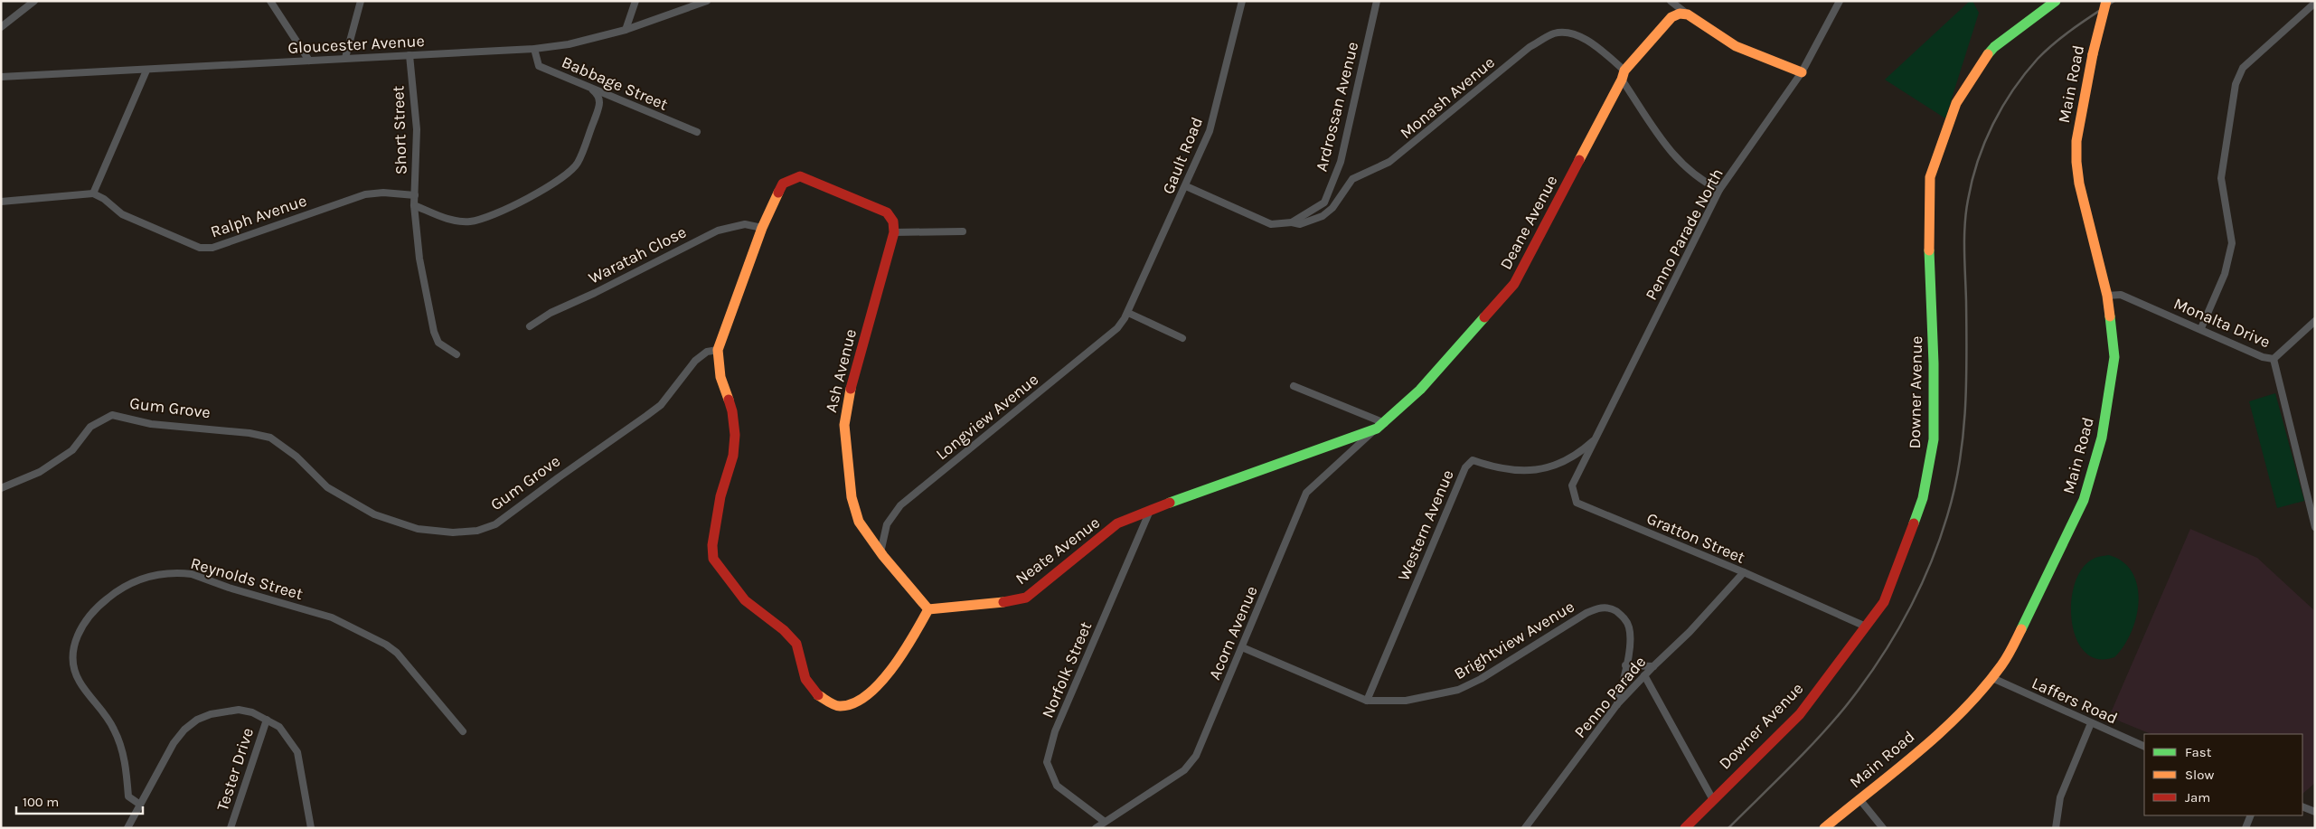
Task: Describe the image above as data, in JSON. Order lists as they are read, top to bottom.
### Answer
{
  "streets": {
    "street": [
      "Gloucester Avenue",
      "Babbage Street",
      "Main Road",
      "Monash Avenue",
      "Ardrossan Avenue",
      "Short Street",
      "Gault Road",
      "Ralph Avenue",
      "Deane Avenue",
      "Penno Parade North",
      "Waratah Close",
      "Monalta Drive",
      "Ash Avenue",
      "Downer Avenue",
      "Gum Grove",
      "Longview Avenue",
      "Western Avenue",
      "Gratton Street",
      "Neate Avenue",
      "Reynolds Street",
      "Acorn Avenue",
      "Brightview Avenue",
      "Norfolk Street",
      "Penno Parade",
      "Laffers Road",
      "Tester Drive"
    ]
  },
  "crossings": [
    ["Gloucester Avenue", "Babbage Street"],
    ["Gloucester Avenue", "Short Street"],
    ["Main Road", "Monalta Drive"],
    ["Main Road", "Laffers Road"],
    ["Monash Avenue", "Ardrossan Avenue"],
    ["Monash Avenue", "Deane Avenue"],
    ["Monash Avenue", "Penno Parade North"],
    ["Ardrossan Avenue", "Gault Road"],
    ["Short Street", "Ralph Avenue"],
    ["Gault Road", "Longview Avenue"],
    ["Deane Avenue", "Neate Avenue"],
    ["Deane Avenue", "Acorn Avenue"],
    ["Penno Parade North", "Western Avenue"],
    ["Penno Parade North", "Gratton Street"],
    ["Ash Avenue", "Longview Avenue"],
    ["Ash Avenue", "Neate Avenue"],
    ["Downer Avenue", "Gratton Street"],
    ["Western Avenue", "Gratton Street"],
    ["Western Avenue", "Brightview Avenue"],
    ["Gratton Street", "Penno Parade"],
    ["Neate Avenue", "Acorn Avenue"],
    ["Neate Avenue", "Norfolk Street"],
    ["Acorn Avenue", "Brightview Avenue"],
    ["Acorn Avenue", "Norfolk Street"],
    ["Brightview Avenue", "Penno Parade"]
  ],
  "legend": ["Fast", "Slow", "Jam"],
  "scale_bar": "100 m"
}
